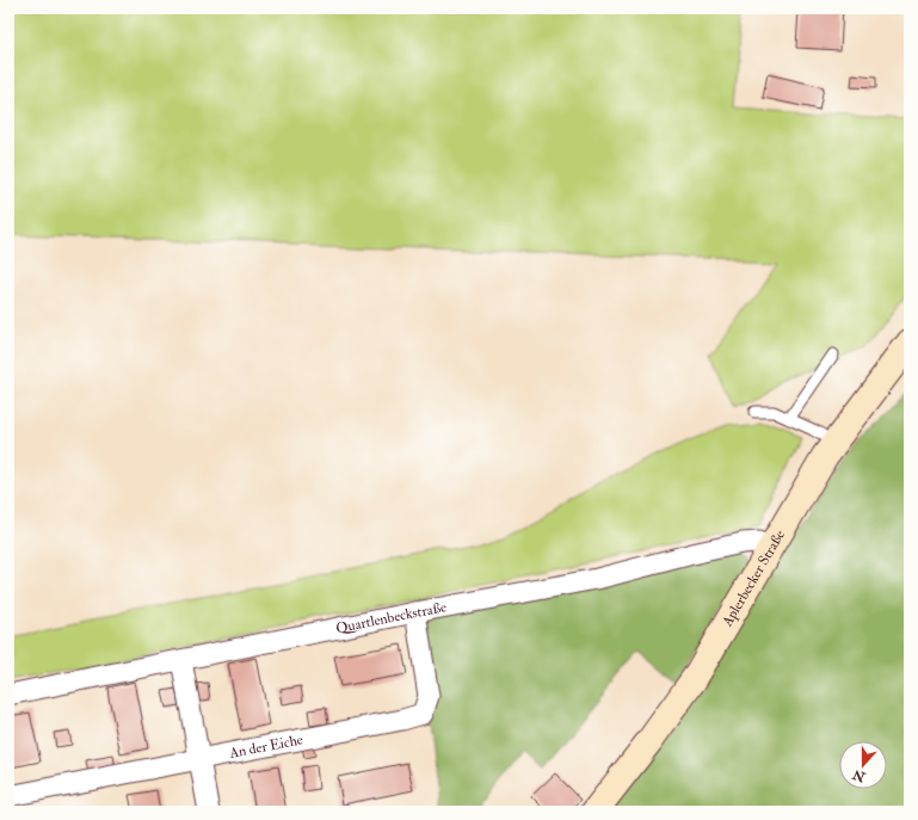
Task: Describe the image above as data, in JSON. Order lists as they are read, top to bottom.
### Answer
{
  "streets": {
    "main road": ["Aplerbecker Straße"],
    "street": ["Quartlenbeckstraße", "An der Eiche"]
  },
  "crossings": [
    ["Aplerbecker Straße", "Quartlenbeckstraße"],
    ["Quartlenbeckstraße", "An der Eiche"]
  ],
  "north": "bottom"
}
